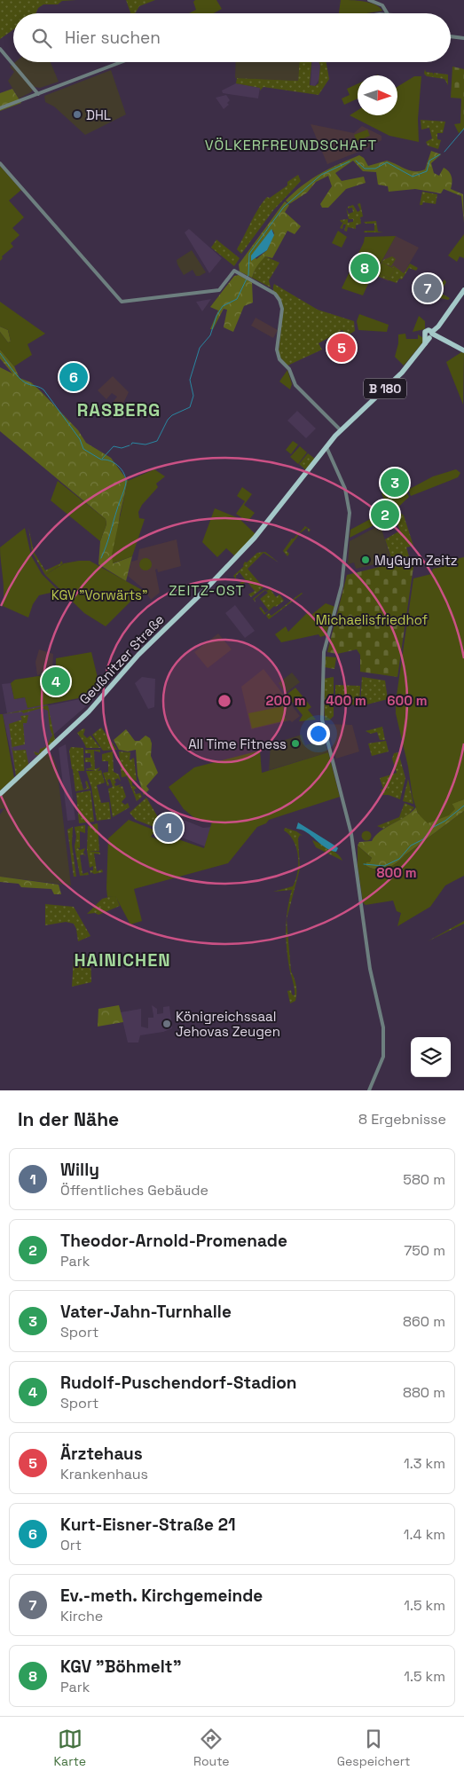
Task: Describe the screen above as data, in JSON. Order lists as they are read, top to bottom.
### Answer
{
  "streets": {
    "main road": ["B 180", "Geußnitzer Straße"]
  },
  "crossings": [
    ["B 180", "Geußnitzer Straße"]
  ],
  "districts": [
    "VÖLKERFREUNDSCHAFT",
    "RASBERG",
    "ZEITZ-OST",
    "HAINICHEN"
  ],
  "parks": ["KGV \"Vorwärts\"", "Michaelisfriedhof"],
  "places": [
    "DHL",
    "MyGym Zeitz",
    "All Time Fitness",
    "Königreichssaal Jehovas Zeugen"
  ],
  "north": "right",
  "page": {
    "search": "Hier suchen",
    "pins": [
      "8",
      "7",
      "5",
      "6",
      "3",
      "2",
      "4",
      "1"
    ],
    "heading": ["In der Nähe", "8 Ergebnisse"],
    "list": [
      {
        "mark": "1",
        "name": "Willy",
        "note": "Öffentliches Gebäude",
        "value": "580 m"
      },
      {
        "mark": "2",
        "name": "Theodor-Arnold-Promenade",
        "note": "Park",
        "value": "750 m"
      },
      {
        "mark": "3",
        "name": "Vater-Jahn-Turnhalle",
        "note": "Sport",
        "value": "860 m"
      },
      {
        "mark": "4",
        "name": "Rudolf-Puschendorf-Stadion",
        "note": "Sport",
        "value": "880 m"
      },
      {
        "mark": "5",
        "name": "Ärztehaus",
        "note": "Krankenhaus",
        "value": "1.3 km"
      },
      {
        "mark": "6",
        "name": "Kurt-Eisner-Straße 21",
        "note": "Ort",
        "value": "1.4 km"
      },
      {
        "mark": "7",
        "name": "Ev.-meth. Kirchgemeinde",
        "note": "Kirche",
        "value": "1.5 km"
      },
      {
        "mark": "8",
        "name": "KGV \"Böhmelt\"",
        "note": "Park",
        "value": "1.5 km"
      }
    ],
    "nav": ["Karte", "Route", "Gespeichert"]
  },
  "rings": [
    "200 m",
    "400 m",
    "600 m",
    "800 m"
  ]
}
